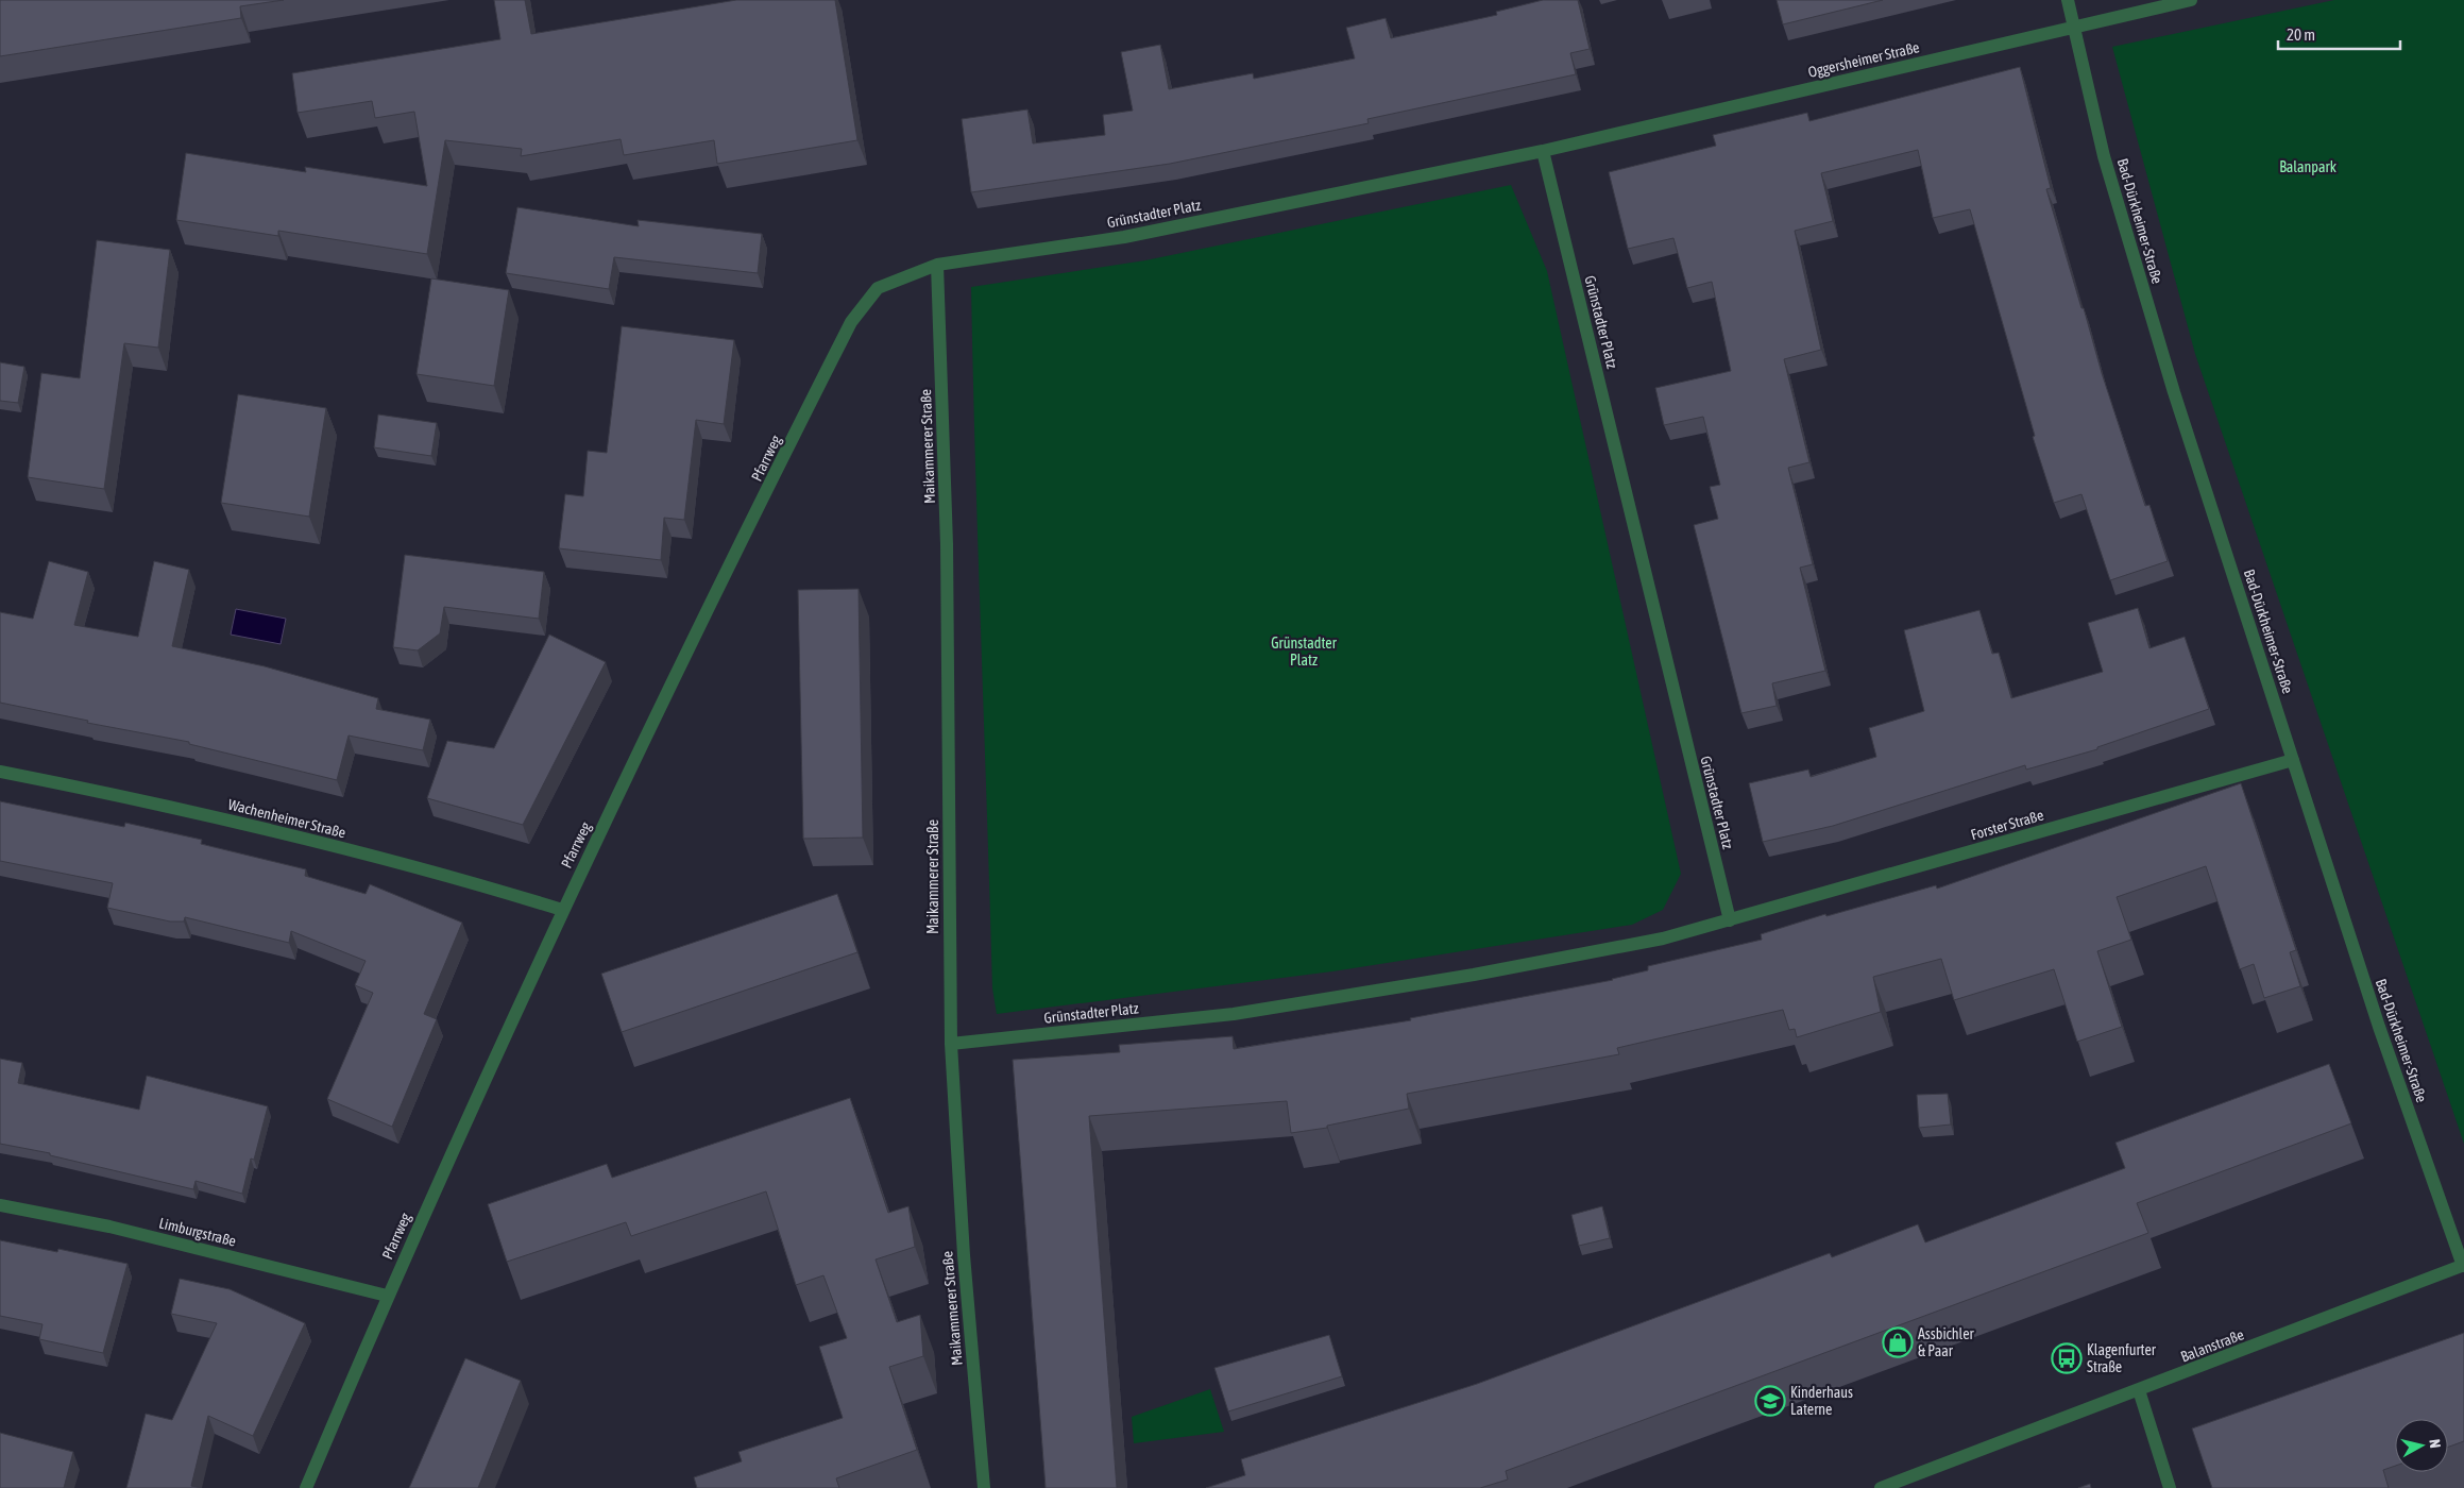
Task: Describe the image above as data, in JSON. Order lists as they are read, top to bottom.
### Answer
{
  "streets": {
    "street": [
      "Oggersheimer Straße",
      "Grünstadter Platz",
      "Bad-Dürkheimer-Straße",
      "Maikammerer Straße",
      "Pfarrweg",
      "Wachenheimer Straße",
      "Forster Straße",
      "Limburgstraße",
      "Balanstraße"
    ]
  },
  "crossings": [
    ["Oggersheimer Straße", "Grünstadter Platz"],
    ["Oggersheimer Straße", "Bad-Dürkheimer-Straße"],
    ["Grünstadter Platz", "Maikammerer Straße"],
    ["Grünstadter Platz", "Pfarrweg"],
    ["Grünstadter Platz", "Forster Straße"],
    ["Bad-Dürkheimer-Straße", "Forster Straße"],
    ["Bad-Dürkheimer-Straße", "Balanstraße"],
    ["Maikammerer Straße", "Pfarrweg"],
    ["Pfarrweg", "Wachenheimer Straße"],
    ["Pfarrweg", "Limburgstraße"]
  ],
  "parks": ["Balanpark", "Grünstadter Platz"],
  "places": {
    "shop": ["Assbichler & Paar"],
    "bus stop": ["Klagenfurter Straße"],
    "school or university": ["Kinderhaus Laterne"]
  },
  "scale_bar": "20 m",
  "north": "right"
}
